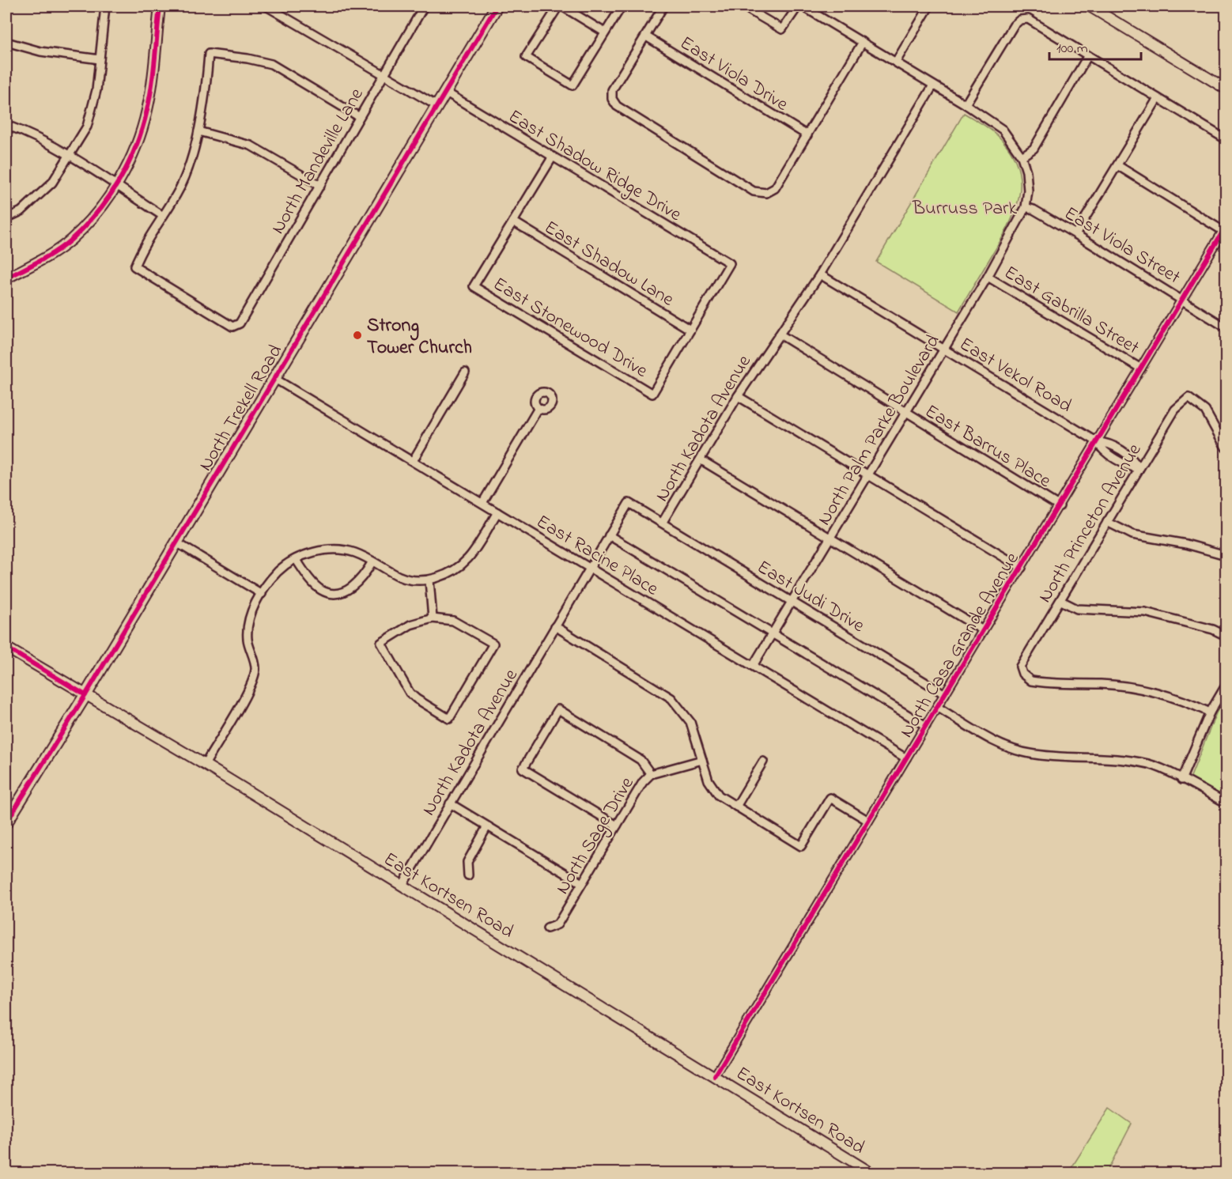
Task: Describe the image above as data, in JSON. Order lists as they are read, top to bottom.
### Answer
{
  "streets": {
    "main road": ["North Trekell Road"],
    "street": [
      "East Viola Drive",
      "North Mandeville Lane",
      "East Shadow Ridge Drive",
      "East Viola Street",
      "East Shadow Lane",
      "East Gabrilla Street",
      "East Stonewood Drive",
      "East Vekol Road",
      "North Kadota Avenue",
      "North Palm Parke Boulevard",
      "East Barrus Place",
      "North Princeton Avenue",
      "East Racine Place",
      "East Judi Drive",
      "North Casa Grande Avenue",
      "North Sage Drive",
      "East Kortsen Road"
    ]
  },
  "crossings": [
    ["East Shadow Ridge Drive", "East Shadow Lane"],
    ["East Shadow Ridge Drive", "East Stonewood Drive"],
    ["East Shadow Ridge Drive", "North Trekell Road"],
    ["East Viola Street", "North Palm Parke Boulevard"],
    ["East Viola Street", "North Casa Grande Avenue"],
    ["East Shadow Lane", "East Stonewood Drive"],
    ["East Gabrilla Street", "North Palm Parke Boulevard"],
    ["East Gabrilla Street", "North Casa Grande Avenue"],
    ["East Vekol Road", "North Kadota Avenue"],
    ["East Vekol Road", "North Palm Parke Boulevard"],
    ["East Vekol Road", "North Princeton Avenue"],
    ["East Vekol Road", "North Casa Grande Avenue"],
    ["North Trekell Road", "East Racine Place"],
    ["North Trekell Road", "East Kortsen Road"],
    ["North Kadota Avenue", "East Barrus Place"],
    ["North Kadota Avenue", "East Racine Place"],
    ["North Kadota Avenue", "East Judi Drive"],
    ["North Kadota Avenue", "East Kortsen Road"],
    ["North Palm Parke Boulevard", "East Barrus Place"],
    ["North Palm Parke Boulevard", "East Racine Place"],
    ["North Palm Parke Boulevard", "East Judi Drive"],
    ["East Barrus Place", "North Casa Grande Avenue"],
    ["East Racine Place", "North Casa Grande Avenue"],
    ["East Judi Drive", "North Casa Grande Avenue"],
    ["North Casa Grande Avenue", "East Kortsen Road"]
  ],
  "parks": ["Burruss Park"],
  "places": ["Strong Tower Church"],
  "scale_bar": "100 m"
}
